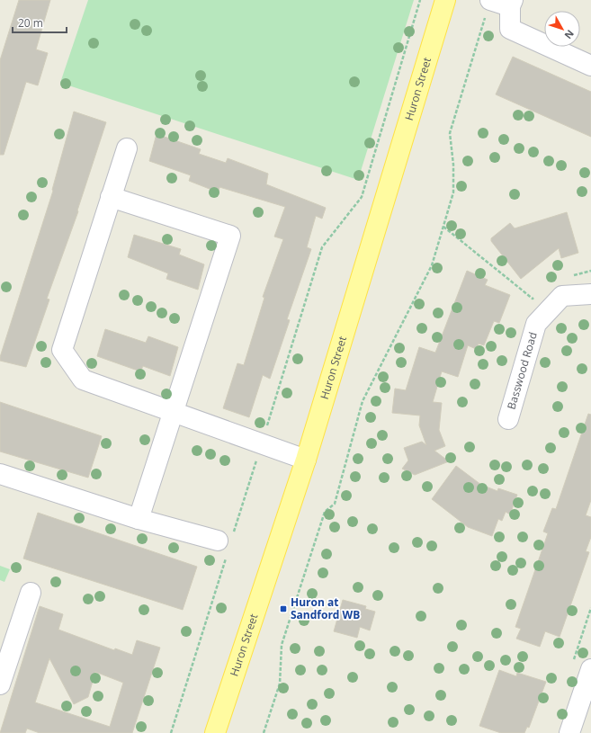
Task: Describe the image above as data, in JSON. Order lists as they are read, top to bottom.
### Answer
{
  "streets": {
    "main road": ["Huron Street"],
    "street": ["Basswood Road"]
  },
  "places": {
    "transit": ["Huron at Sandford WB"]
  },
  "scale_bar": "20 m",
  "north": "bottom right"
}
